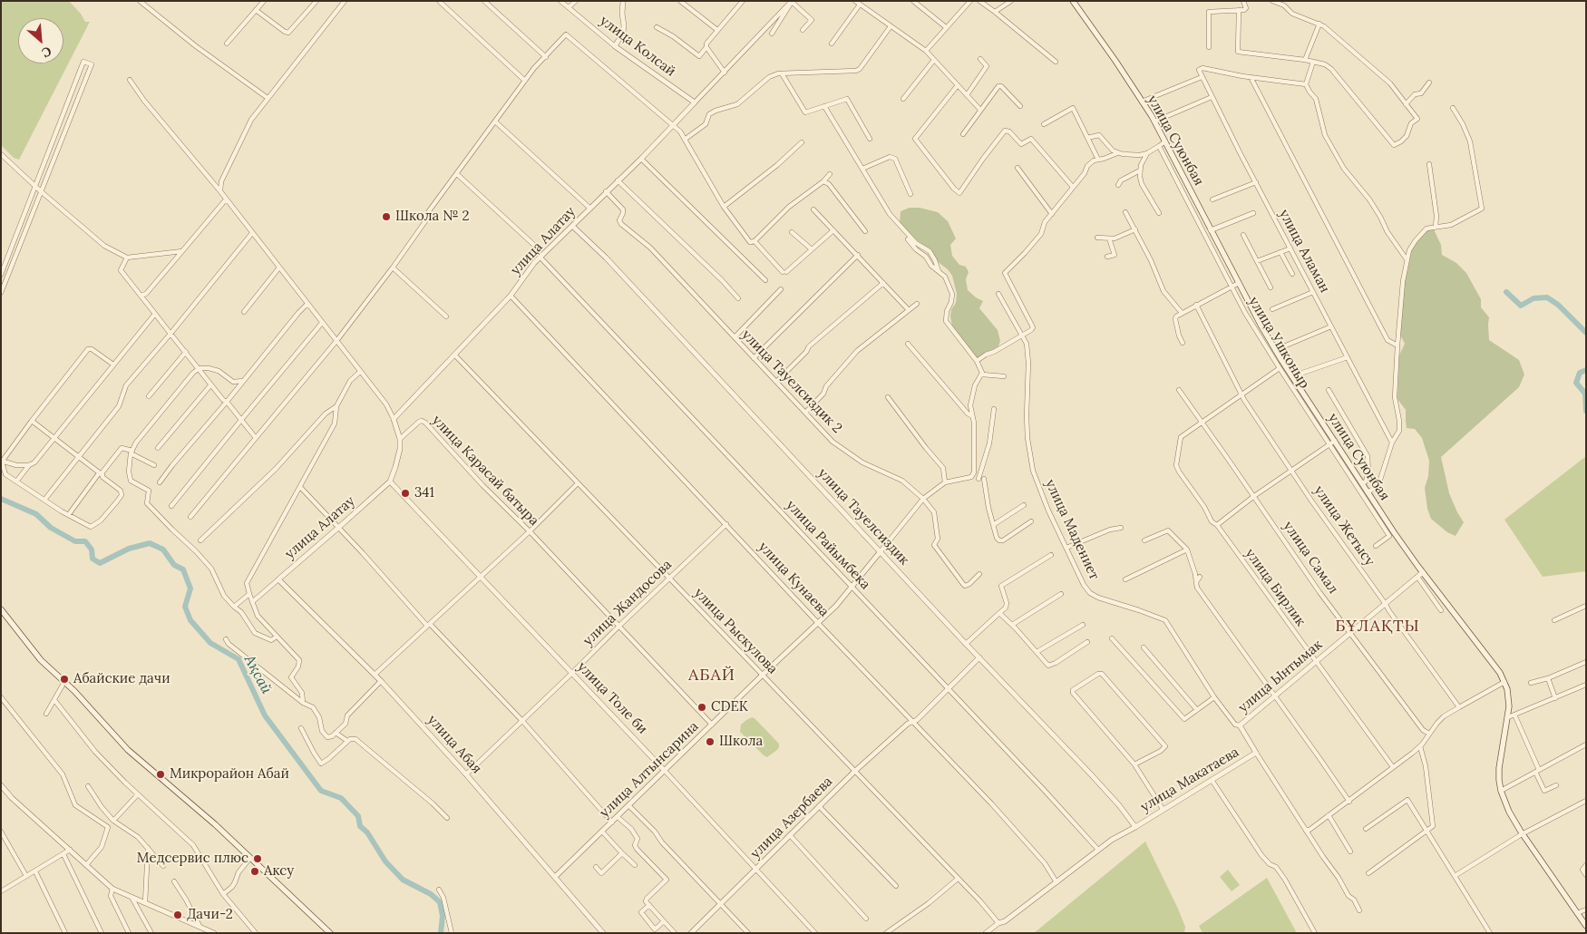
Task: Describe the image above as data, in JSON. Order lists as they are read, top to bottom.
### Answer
{
  "streets": {
    "main road": ["улица Суюнбая"],
    "street": [
      "улица Колсай",
      "улица Алатау",
      "улица Аламан",
      "улица Ушконыр",
      "улица Тауелсиздик 2",
      "улица Карасай батыра",
      "улица Тауелсиздик",
      "улица Жетысу",
      "улица Мадениет",
      "улица Райымбека",
      "улица Самал",
      "улица Кунаева",
      "улица Бирлик",
      "улица Жандосова",
      "улица Рыскулова",
      "улица Ынтымак",
      "улица Толе би",
      "улица Абая",
      "улица Алтынсарина",
      "улица Макатаева",
      "улица Азербаева"
    ]
  },
  "crossings": [
    ["улица Колсай", "улица Алатау"],
    ["улица Суюнбая", "улица Ынтымак"],
    ["улица Алатау", "улица Тауелсиздик 2"],
    ["улица Алатау", "улица Карасай батыра"],
    ["улица Алатау", "улица Тауелсиздик"],
    ["улица Алатау", "улица Райымбека"],
    ["улица Алатау", "улица Кунаева"],
    ["улица Алатау", "улица Рыскулова"],
    ["улица Алатау", "улица Толе би"],
    ["улица Алатау", "улица Абая"],
    ["улица Тауелсиздик 2", "улица Алтынсарина"],
    ["улица Карасай батыра", "улица Жандосова"],
    ["улица Карасай батыра", "улица Алтынсарина"],
    ["улица Тауелсиздик", "улица Алтынсарина"],
    ["улица Тауелсиздик", "улица Макатаева"],
    ["улица Тауелсиздик", "улица Азербаева"],
    ["улица Жетысу", "улица Ынтымак"],
    ["улица Райымбека", "улица Алтынсарина"],
    ["улица Райымбека", "улица Макатаева"],
    ["улица Райымбека", "улица Азербаева"],
    ["улица Самал", "улица Бирлик"],
    ["улица Самал", "улица Ынтымак"],
    ["улица Кунаева", "улица Жандосова"],
    ["улица Кунаева", "улица Алтынсарина"],
    ["улица Кунаева", "улица Макатаева"],
    ["улица Кунаева", "улица Азербаева"],
    ["улица Бирлик", "улица Ынтымак"],
    ["улица Жандосова", "улица Рыскулова"],
    ["улица Жандосова", "улица Толе би"],
    ["улица Жандосова", "улица Абая"],
    ["улица Рыскулова", "улица Алтынсарина"],
    ["улица Рыскулова", "улица Макатаева"],
    ["улица Рыскулова", "улица Азербаева"],
    ["улица Ынтымак", "улица Макатаева"],
    ["улица Толе би", "улица Алтынсарина"],
    ["улица Толе би", "улица Азербаева"],
    ["улица Абая", "улица Алтынсарина"]
  ],
  "districts": ["БҰЛАҚТЫ", "АБАЙ"],
  "water": ["Ақсай"],
  "places": [
    "Школа № 2",
    "341",
    "Абайские дачи",
    "CDEK",
    "Школа",
    "Микрорайон Абай",
    "Медсервис плюс",
    "Аксу",
    "Дачи-2"
  ],
  "north": "bottom right"
}
